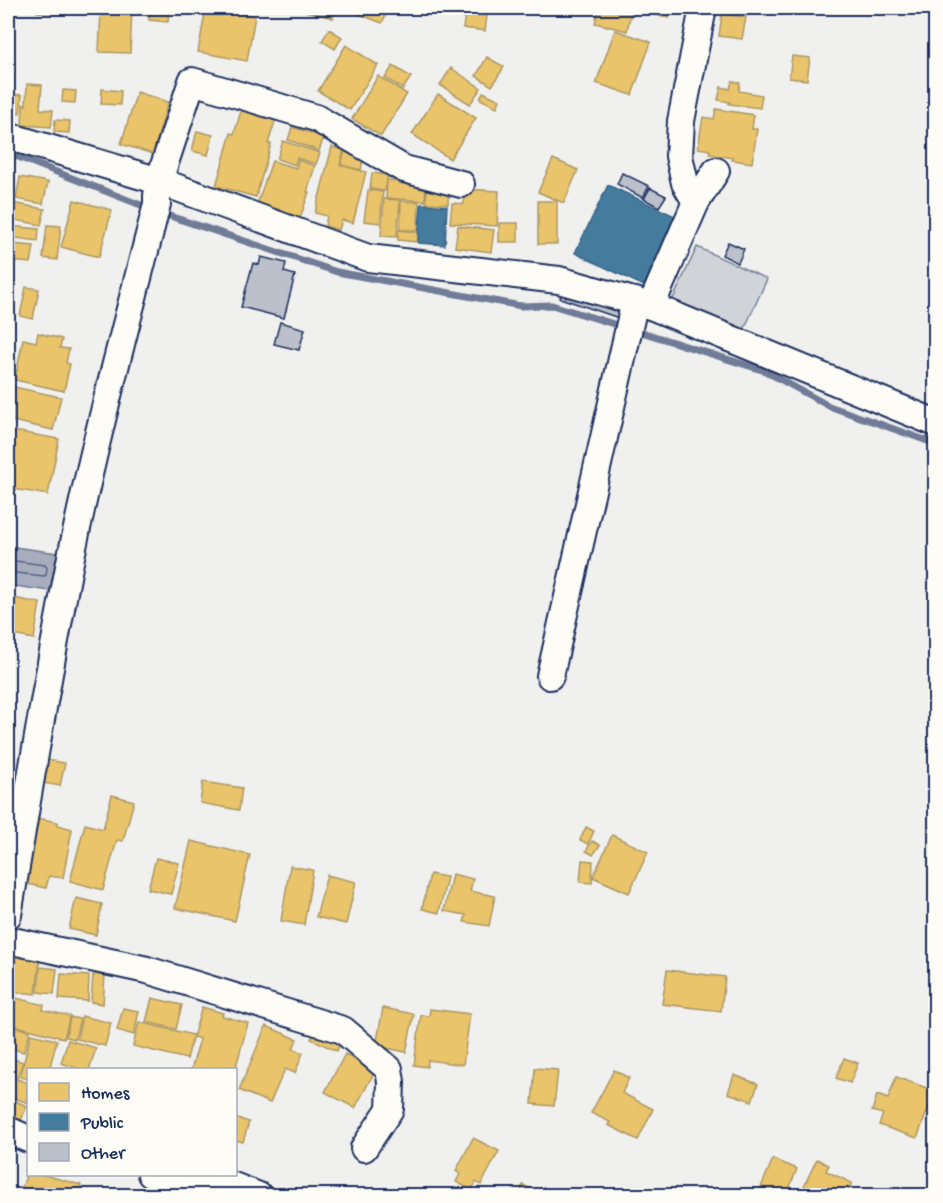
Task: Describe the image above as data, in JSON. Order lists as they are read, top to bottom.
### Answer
{
  "legend": ["Homes", "Public", "Other"]
}
